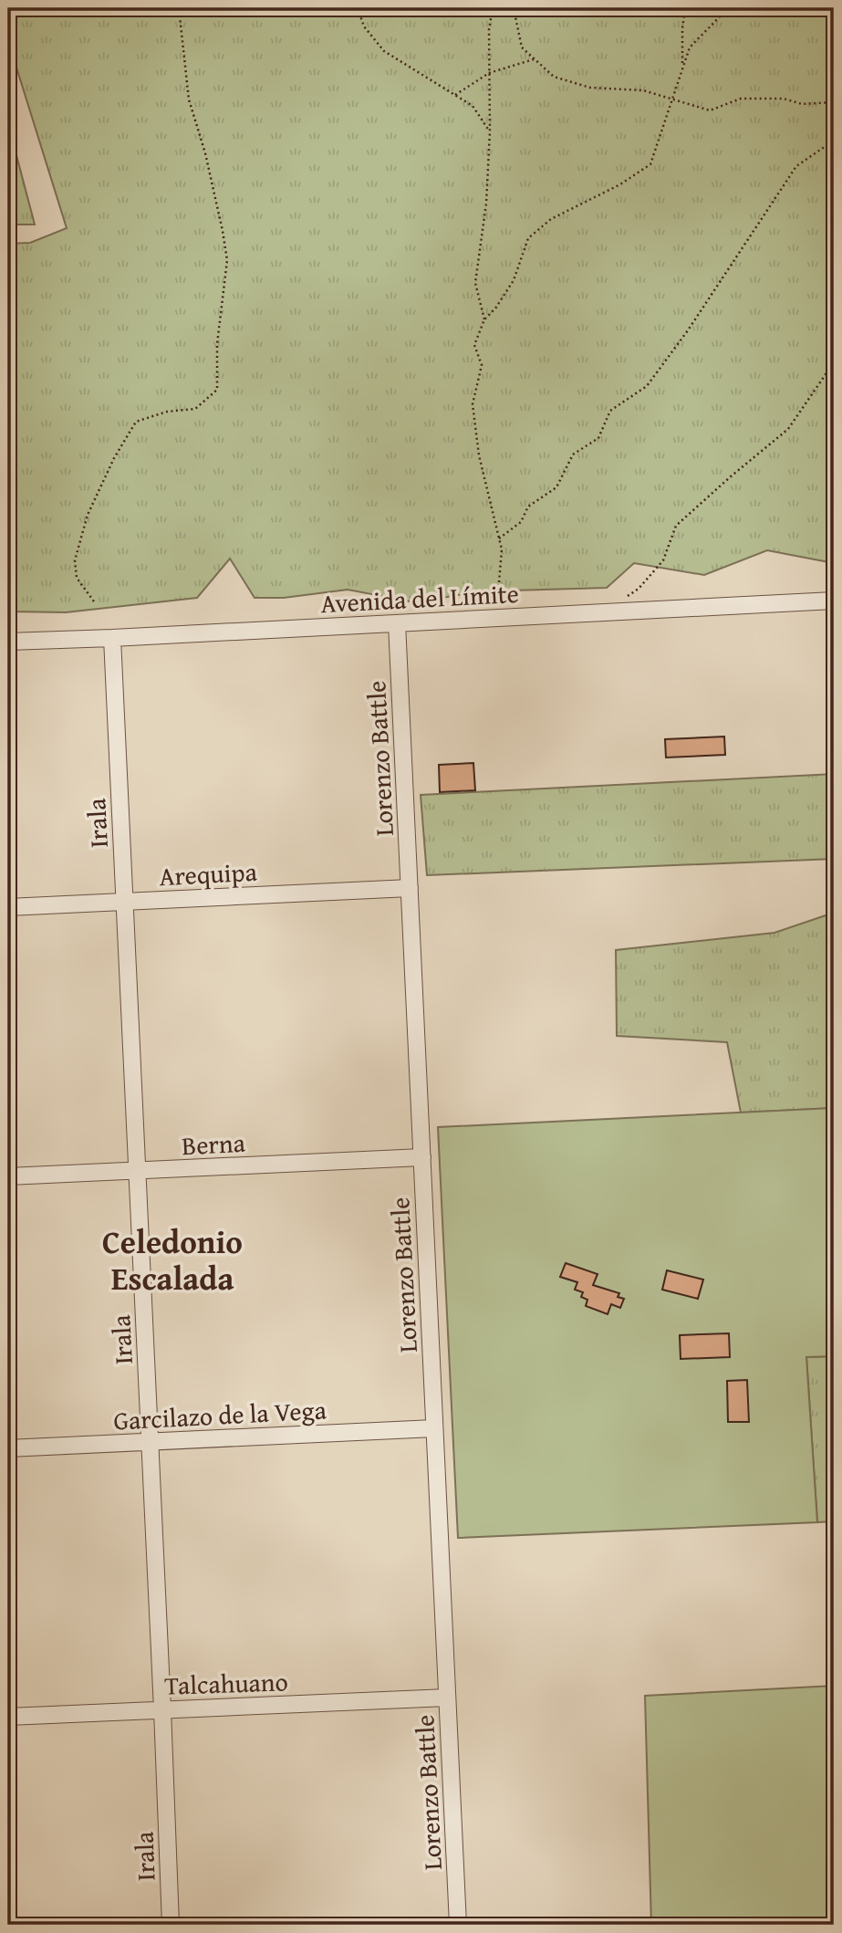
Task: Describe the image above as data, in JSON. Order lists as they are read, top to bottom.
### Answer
{
  "streets": {
    "street": [
      "Avenida del Límite",
      "Lorenzo Battle",
      "Irala",
      "Arequipa",
      "Berna",
      "Garcilazo de la Vega",
      "Talcahuano"
    ]
  },
  "crossings": [
    ["Avenida del Límite", "Lorenzo Battle"],
    ["Avenida del Límite", "Irala"],
    ["Lorenzo Battle", "Arequipa"],
    ["Lorenzo Battle", "Berna"],
    ["Lorenzo Battle", "Garcilazo de la Vega"],
    ["Lorenzo Battle", "Talcahuano"],
    ["Irala", "Arequipa"],
    ["Irala", "Berna"],
    ["Irala", "Garcilazo de la Vega"],
    ["Irala", "Talcahuano"]
  ],
  "districts": ["Celedonio Escalada"]
}
